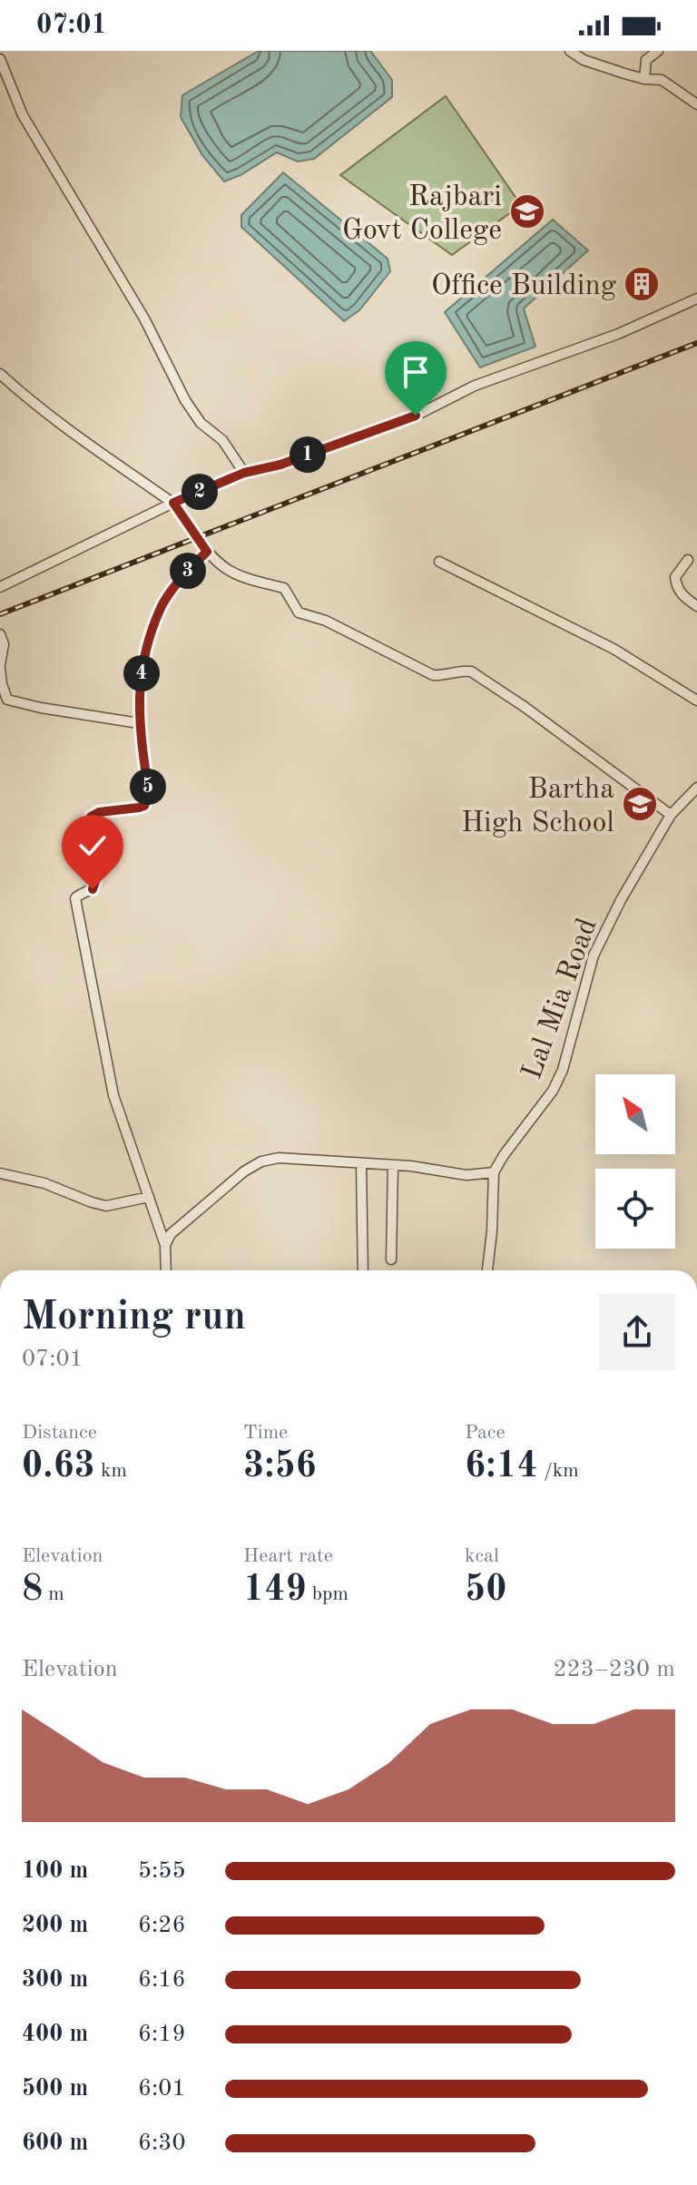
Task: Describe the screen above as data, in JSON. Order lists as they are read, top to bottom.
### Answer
{
  "streets": {
    "street": ["Lal Mia Road"]
  },
  "places": {
    "school or university": ["Rajbari Govt College", "Bartha High School"],
    "building": ["Office Building"]
  },
  "north": "top left",
  "page": {
    "status": "07:01",
    "pins": [
      "1",
      "2",
      "3",
      "4",
      "5"
    ],
    "heading": ["Morning run", "07:01"],
    "stats": [
      ["Distance", "0.63 km"],
      ["Time", "3:56"],
      ["Pace", "6:14 /km"],
      ["Elevation", "8 m"],
      ["Heart rate", "149 bpm"],
      ["kcal", "50"]
    ],
    "chart": ["Elevation", "223–230 m"],
    "list": [
      {
        "name": "100 m",
        "note": "5:55"
      },
      {
        "name": "200 m",
        "note": "6:26"
      },
      {
        "name": "300 m",
        "note": "6:16"
      },
      {
        "name": "400 m",
        "note": "6:19"
      },
      {
        "name": "500 m",
        "note": "6:01"
      },
      {
        "name": "600 m",
        "note": "6:30"
      }
    ]
  }
}
